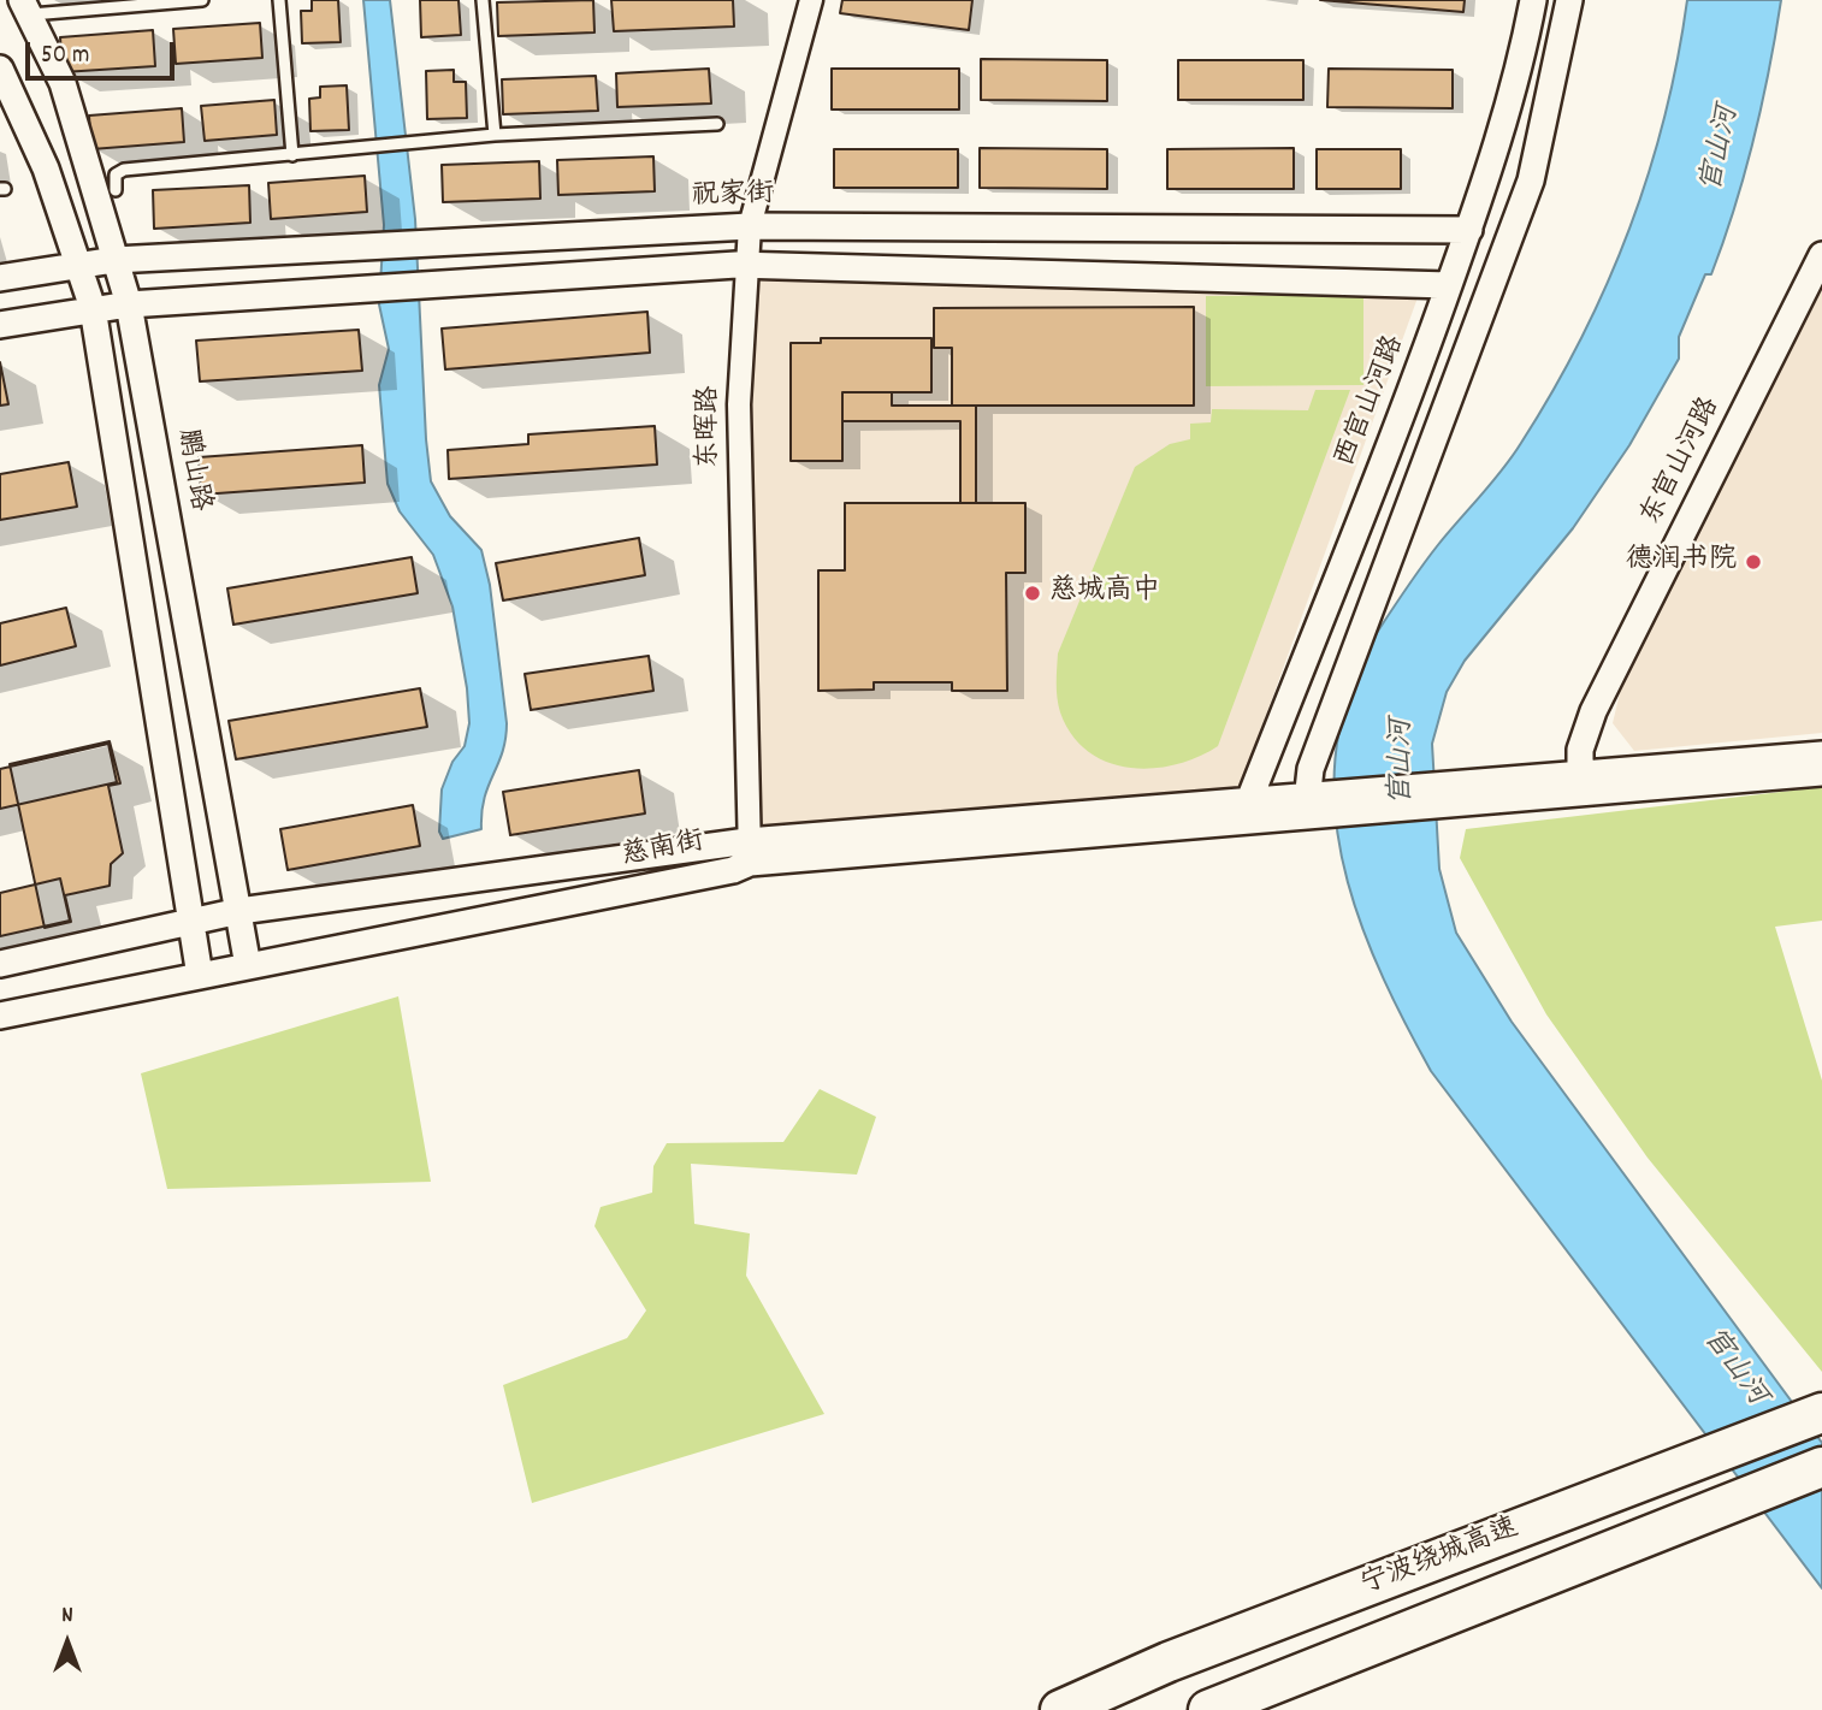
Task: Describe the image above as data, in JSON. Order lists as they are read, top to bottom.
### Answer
{
  "streets": {
    "highway": ["宁波绕城高速"],
    "street": [
      "祝家街",
      "西官山河路",
      "东晖路",
      "东官山河路",
      "鹏山路",
      "慈南街"
    ]
  },
  "crossings": [
    ["祝家街", "西官山河路"],
    ["祝家街", "东晖路"],
    ["祝家街", "鹏山路"],
    ["西官山河路", "慈南街"],
    ["东晖路", "慈南街"],
    ["东官山河路", "慈南街"],
    ["鹏山路", "慈南街"]
  ],
  "water": ["官山河"],
  "places": ["德润书院", "慈城高中"],
  "scale_bar": "50 m",
  "north": "top"
}
